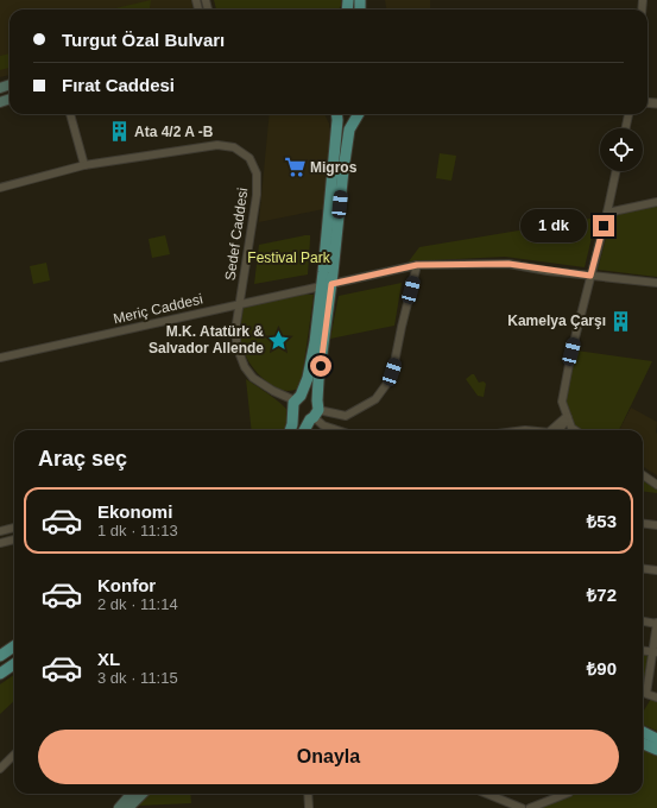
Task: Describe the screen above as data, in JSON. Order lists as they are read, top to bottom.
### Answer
{
  "streets": {
    "street": ["Sedef Caddesi", "Meriç Caddesi"]
  },
  "crossings": [
    ["Sedef Caddesi", "Meriç Caddesi"]
  ],
  "parks": ["Festival Park"],
  "places": {
    "building": ["Ata 4/2 A -B", "Kamelya Çarşı"],
    "supermarket": ["Migros"],
    "place": ["M.K. Atatürk & Salvador Allende"]
  },
  "page": {
    "banner": ["Turgut Özal Bulvarı", "Fırat Caddesi"],
    "bubble": "1 dk",
    "heading": "Araç seç",
    "list": [
      {
        "name": "Ekonomi",
        "note": "1 dk · 11:13",
        "value": "₺53"
      },
      {
        "name": "Konfor",
        "note": "2 dk · 11:14",
        "value": "₺72"
      },
      {
        "name": "XL",
        "note": "3 dk · 11:15",
        "value": "₺90"
      }
    ],
    "buttons": "Onayla"
  }
}
